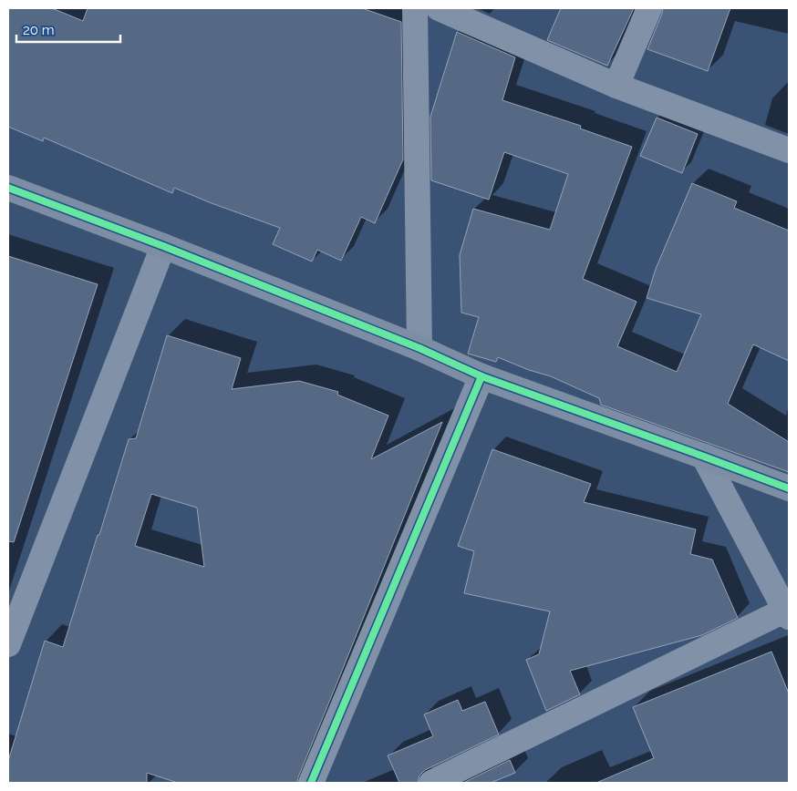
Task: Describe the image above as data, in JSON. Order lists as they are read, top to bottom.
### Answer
{
  "scale_bar": "20 m"
}
